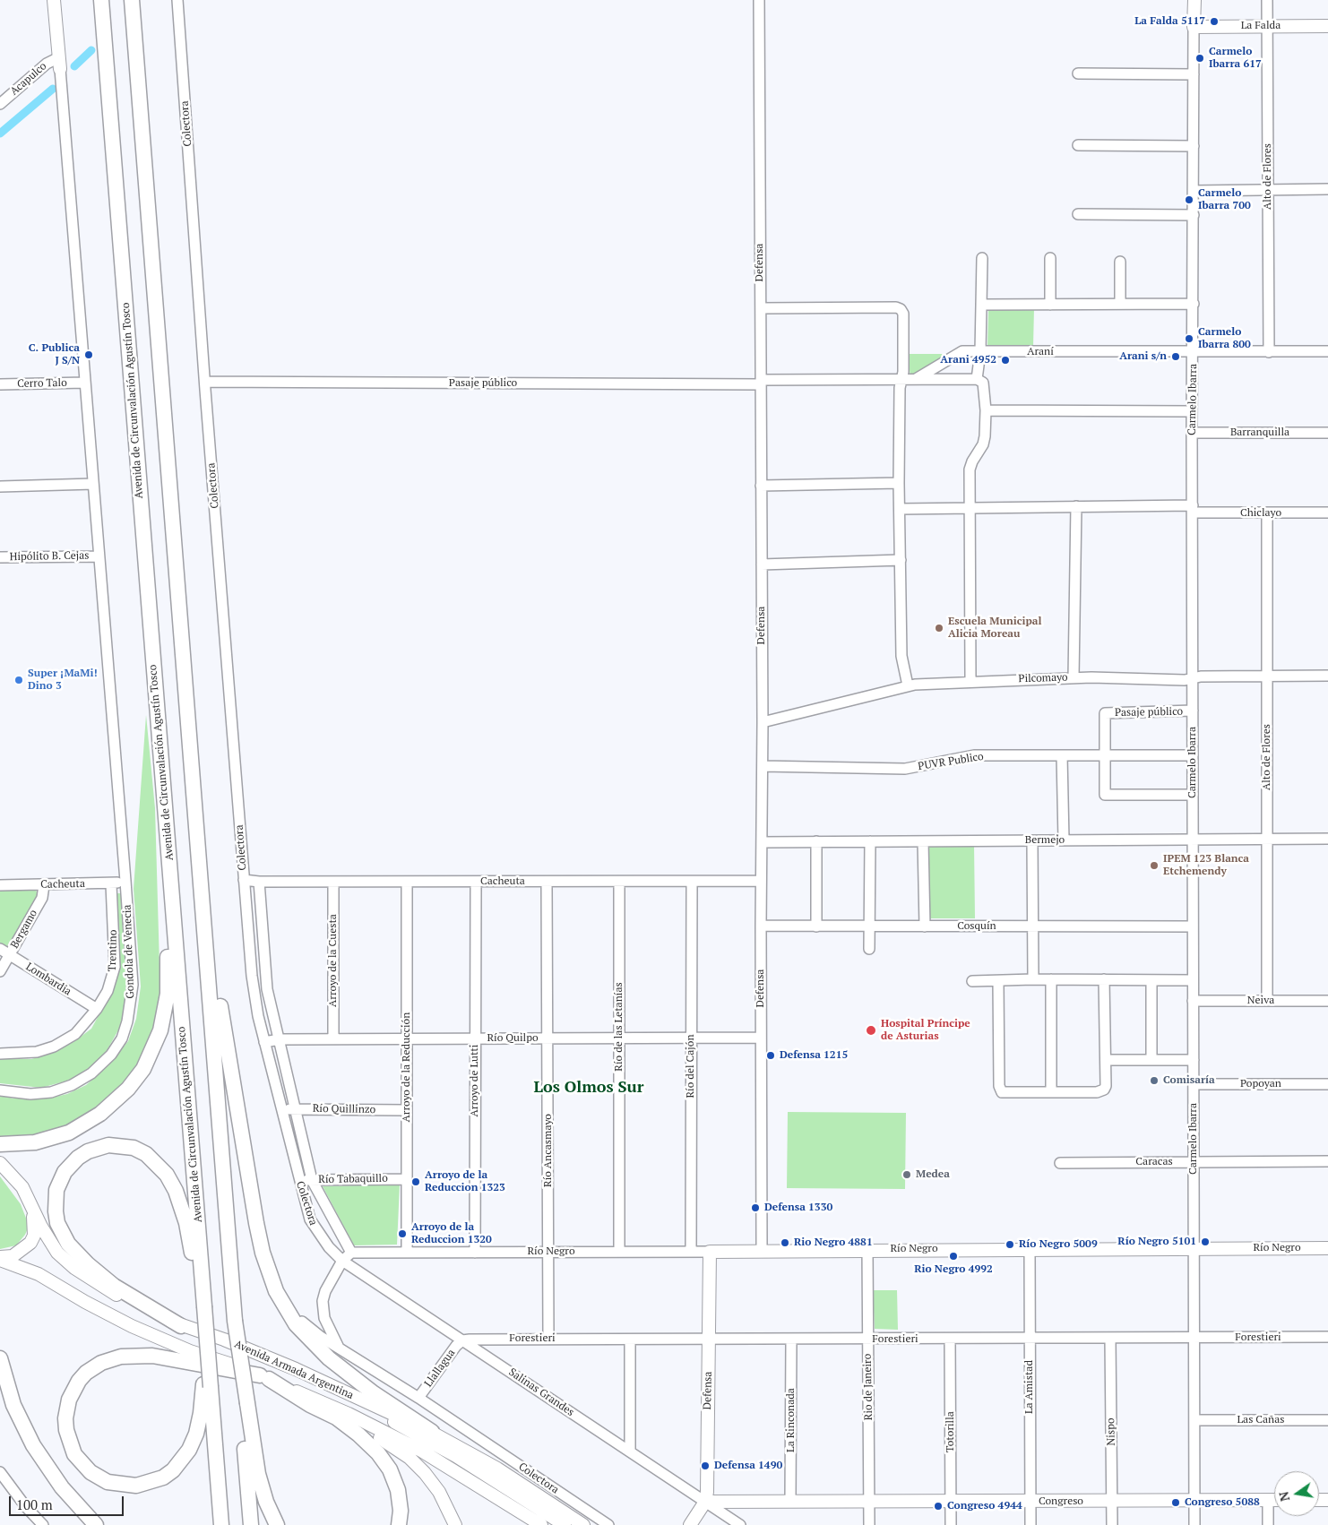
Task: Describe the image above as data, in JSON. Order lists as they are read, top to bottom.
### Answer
{
  "streets": {
    "highway": ["Avenida de Circunvalación Agustín Tosco"],
    "main road": [
      "La Falda",
      "Defensa",
      "Carmelo Ibarra",
      "Río Negro",
      "Avenida Armada Argentina",
      "Congreso"
    ],
    "street": [
      "Acapulco",
      "Colectora",
      "Alto de Flores",
      "Araní",
      "Cerro Talo",
      "Pasaje público",
      "Barranquilla",
      "Chiclayo",
      "Hipólito B. Cejas",
      "Pilcomayo",
      "PUVR Publico",
      "Bermejo",
      "Cacheuta",
      "Cosquín",
      "Bergamo",
      "Trentino",
      "Gondola de Venecia",
      "Arroyo de la Cuesta",
      "Lombardia",
      "Neiva",
      "Río de las Letanías",
      "Río Quilpo",
      "Río del Cajón",
      "Arroyo de la Reducción",
      "Arroyo de Lutti",
      "Popoyan",
      "Río Quillinzo",
      "Río Ancasmayo",
      "Caracas",
      "Río Tabaquillo",
      "Forestieri",
      "Llallagua",
      "Rio de Janeiro",
      "La Amistad",
      "Salinas Grandes",
      "La Rinconada",
      "Las Cañas",
      "Totorilla",
      "Nispo"
    ]
  },
  "crossings": [
    ["La Falda", "Alto de Flores"],
    ["La Falda", "Carmelo Ibarra"],
    ["Colectora", "Pasaje público"],
    ["Colectora", "Cacheuta"],
    ["Colectora", "Río Quilpo"],
    ["Colectora", "Río Quillinzo"],
    ["Colectora", "Río Tabaquillo"],
    ["Colectora", "Llallagua"],
    ["Colectora", "Salinas Grandes"],
    ["Alto de Flores", "Araní"],
    ["Alto de Flores", "Chiclayo"],
    ["Alto de Flores", "Pilcomayo"],
    ["Alto de Flores", "Bermejo"],
    ["Alto de Flores", "Neiva"],
    ["Defensa", "Pasaje público"],
    ["Defensa", "Pilcomayo"],
    ["Defensa", "PUVR Publico"],
    ["Defensa", "Bermejo"],
    ["Defensa", "Cacheuta"],
    ["Defensa", "Cosquín"],
    ["Defensa", "Río Quilpo"],
    ["Defensa", "Río Negro"],
    ["Defensa", "Forestieri"],
    ["Defensa", "Salinas Grandes"],
    ["Defensa", "Congreso"],
    ["Araní", "Carmelo Ibarra"],
    ["Pasaje público", "Carmelo Ibarra"],
    ["Pasaje público", "PUVR Publico"],
    ["Carmelo Ibarra", "Barranquilla"],
    ["Carmelo Ibarra", "Chiclayo"],
    ["Carmelo Ibarra", "Pilcomayo"],
    ["Carmelo Ibarra", "PUVR Publico"],
    ["Carmelo Ibarra", "Bermejo"],
    ["Carmelo Ibarra", "Cosquín"],
    ["Carmelo Ibarra", "Neiva"],
    ["Carmelo Ibarra", "Popoyan"],
    ["Carmelo Ibarra", "Caracas"],
    ["Carmelo Ibarra", "Río Negro"],
    ["Carmelo Ibarra", "Forestieri"],
    ["Carmelo Ibarra", "Las Cañas"],
    ["Carmelo Ibarra", "Congreso"],
    ["Cacheuta", "Bergamo"],
    ["Cacheuta", "Trentino"],
    ["Cacheuta", "Gondola de Venecia"],
    ["Cacheuta", "Arroyo de la Cuesta"],
    ["Cacheuta", "Río de las Letanías"],
    ["Cacheuta", "Río del Cajón"],
    ["Cacheuta", "Arroyo de la Reducción"],
    ["Cacheuta", "Arroyo de Lutti"],
    ["Cacheuta", "Río Ancasmayo"],
    ["Bergamo", "Lombardia"],
    ["Trentino", "Lombardia"],
    ["Arroyo de la Cuesta", "Río Quilpo"],
    ["Río de las Letanías", "Río Quilpo"],
    ["Río de las Letanías", "Río Negro"],
    ["Río Quilpo", "Río del Cajón"],
    ["Río Quilpo", "Arroyo de la Reducción"],
    ["Río Quilpo", "Arroyo de Lutti"],
    ["Río Quilpo", "Río Ancasmayo"],
    ["Río del Cajón", "Río Negro"],
    ["Arroyo de la Reducción", "Río Quillinzo"],
    ["Arroyo de la Reducción", "Río Tabaquillo"],
    ["Arroyo de la Reducción", "Río Negro"],
    ["Arroyo de Lutti", "Río Negro"],
    ["Río Ancasmayo", "Río Negro"],
    ["Río Ancasmayo", "Forestieri"],
    ["Río Negro", "Rio de Janeiro"],
    ["Río Negro", "La Amistad"],
    ["Forestieri", "Llallagua"],
    ["Forestieri", "Rio de Janeiro"],
    ["Forestieri", "La Amistad"],
    ["Forestieri", "Salinas Grandes"],
    ["Forestieri", "La Rinconada"],
    ["Forestieri", "Totorilla"],
    ["Forestieri", "Nispo"],
    ["Llallagua", "Salinas Grandes"],
    ["Rio de Janeiro", "Congreso"],
    ["La Amistad", "Congreso"],
    ["Salinas Grandes", "Congreso"],
    ["La Rinconada", "Congreso"],
    ["Totorilla", "Congreso"],
    ["Nispo", "Congreso"]
  ],
  "districts": ["Los Olmos Sur"],
  "places": [
    "La Falda 5117",
    "Carmelo Ibarra 617",
    "Carmelo Ibarra 700",
    "Carmelo Ibarra 800",
    "C. Publica J S/N",
    "Arani s/n",
    "Arani 4952",
    "Escuela Municipal Alicia Moreau",
    "Super ¡MaMi! Dino 3",
    "IPEM 123 Blanca Etchemendy",
    "Hospital Príncipe de Asturias",
    "Defensa 1215",
    "Comisaría",
    "Medea",
    "Arroyo de la Reduccion 1323",
    "Defensa 1330",
    "Arroyo de la Reduccion 1320",
    "Río Negro 5101",
    "Rio Negro 4881",
    "Río Negro 5009",
    "Rio Negro 4992",
    "Defensa 1490",
    "Congreso 5088",
    "Congreso 4944"
  ],
  "scale_bar": "100 m",
  "north": "left"
}
